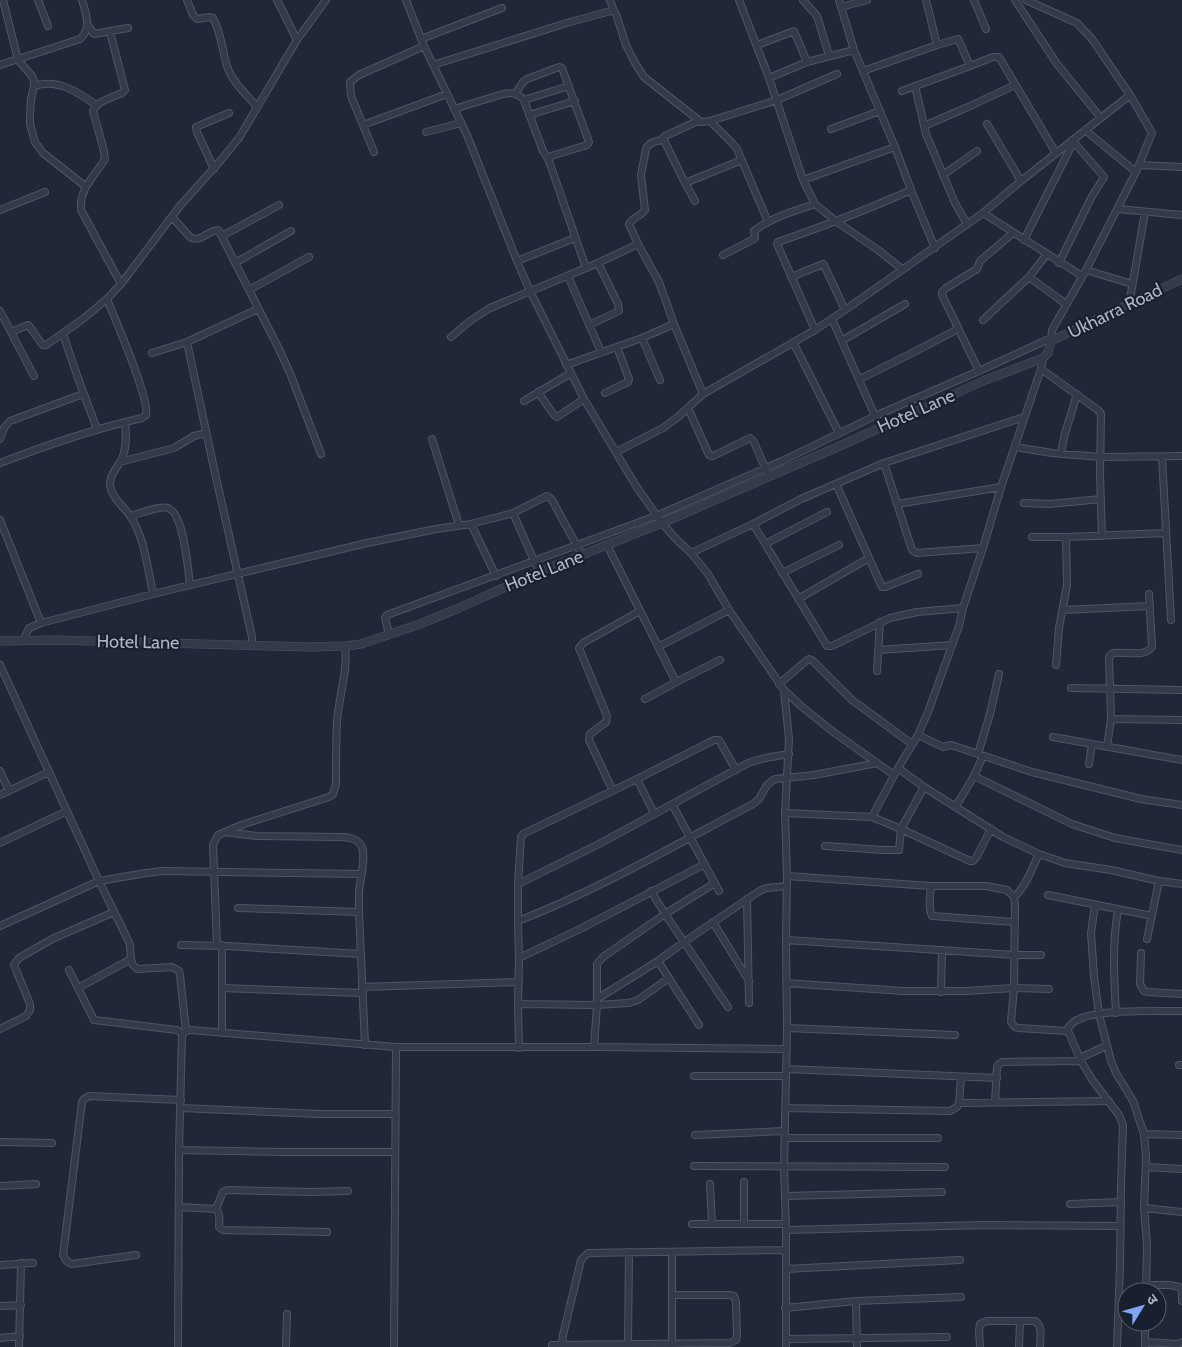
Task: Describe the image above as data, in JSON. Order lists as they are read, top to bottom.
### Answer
{
  "streets": {
    "street": ["Ukharra Road", "Hotel Lane"]
  },
  "north": "top right"
}
